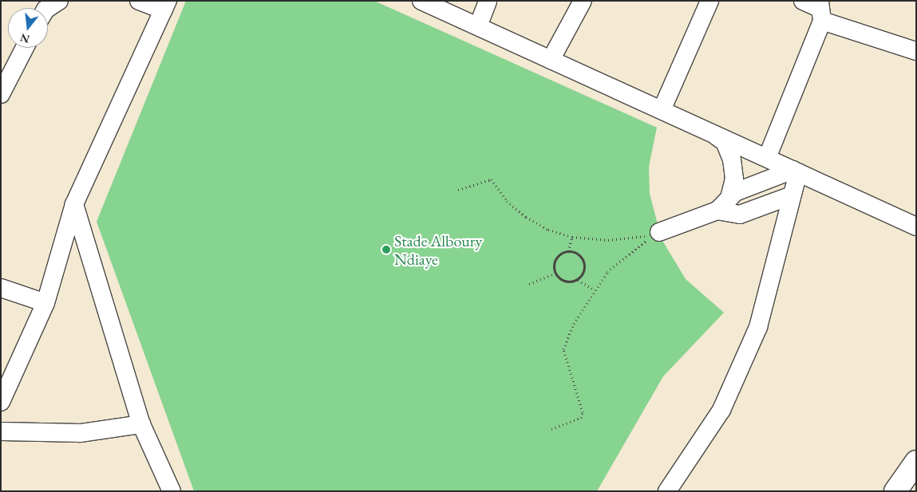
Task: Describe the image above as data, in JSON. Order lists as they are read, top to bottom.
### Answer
{
  "places": ["Stade Alboury Ndiaye"],
  "north": "bottom"
}
